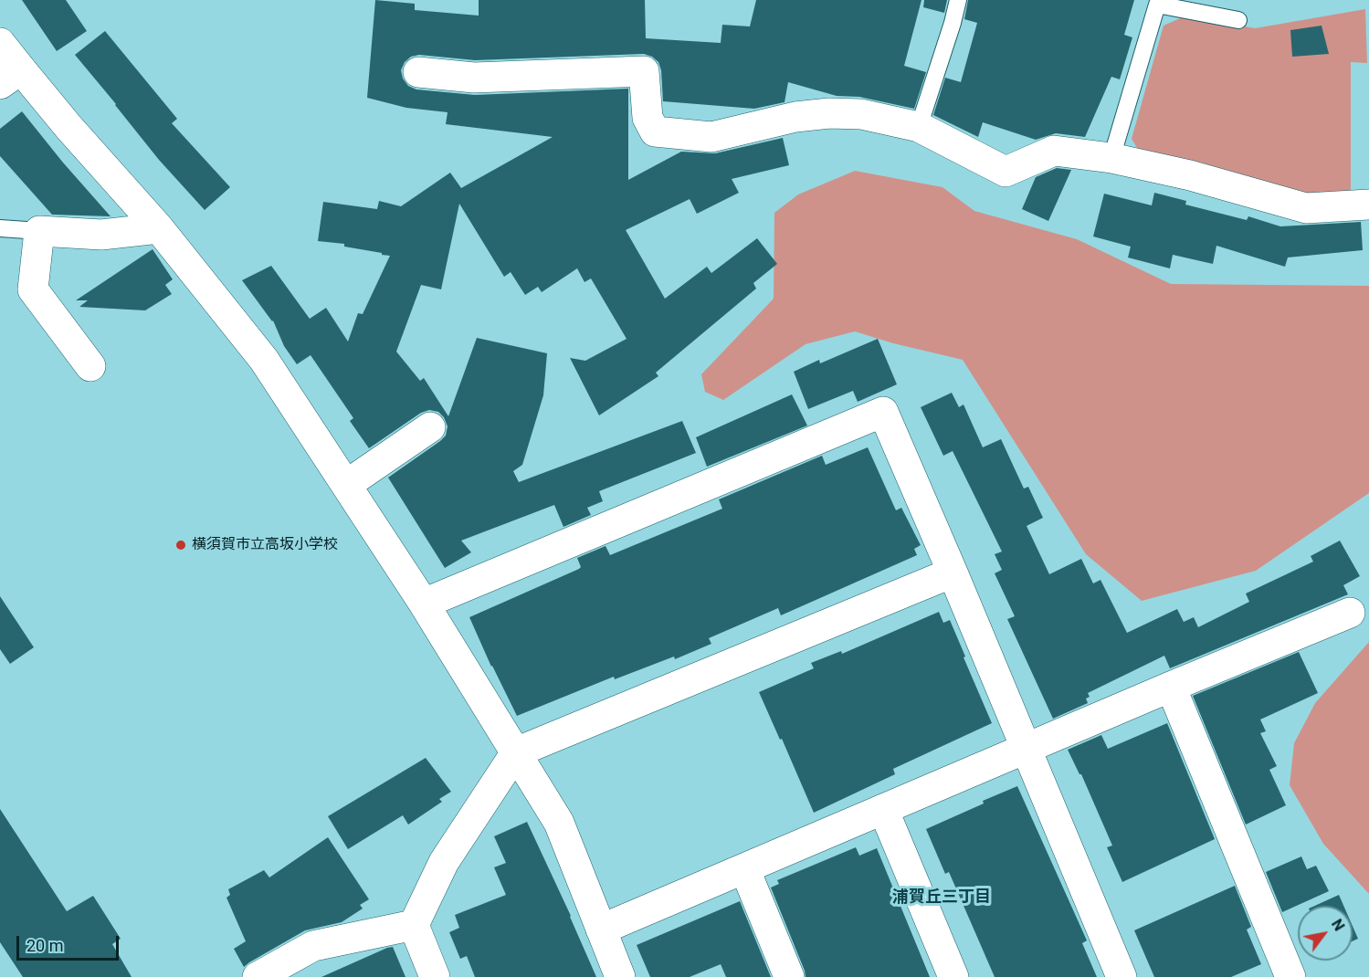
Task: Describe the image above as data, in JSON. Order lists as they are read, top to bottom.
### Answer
{
  "districts": ["浦賀丘三丁目"],
  "places": ["横須賀市立高坂小学校"],
  "scale_bar": "20 m",
  "north": "top right"
}
